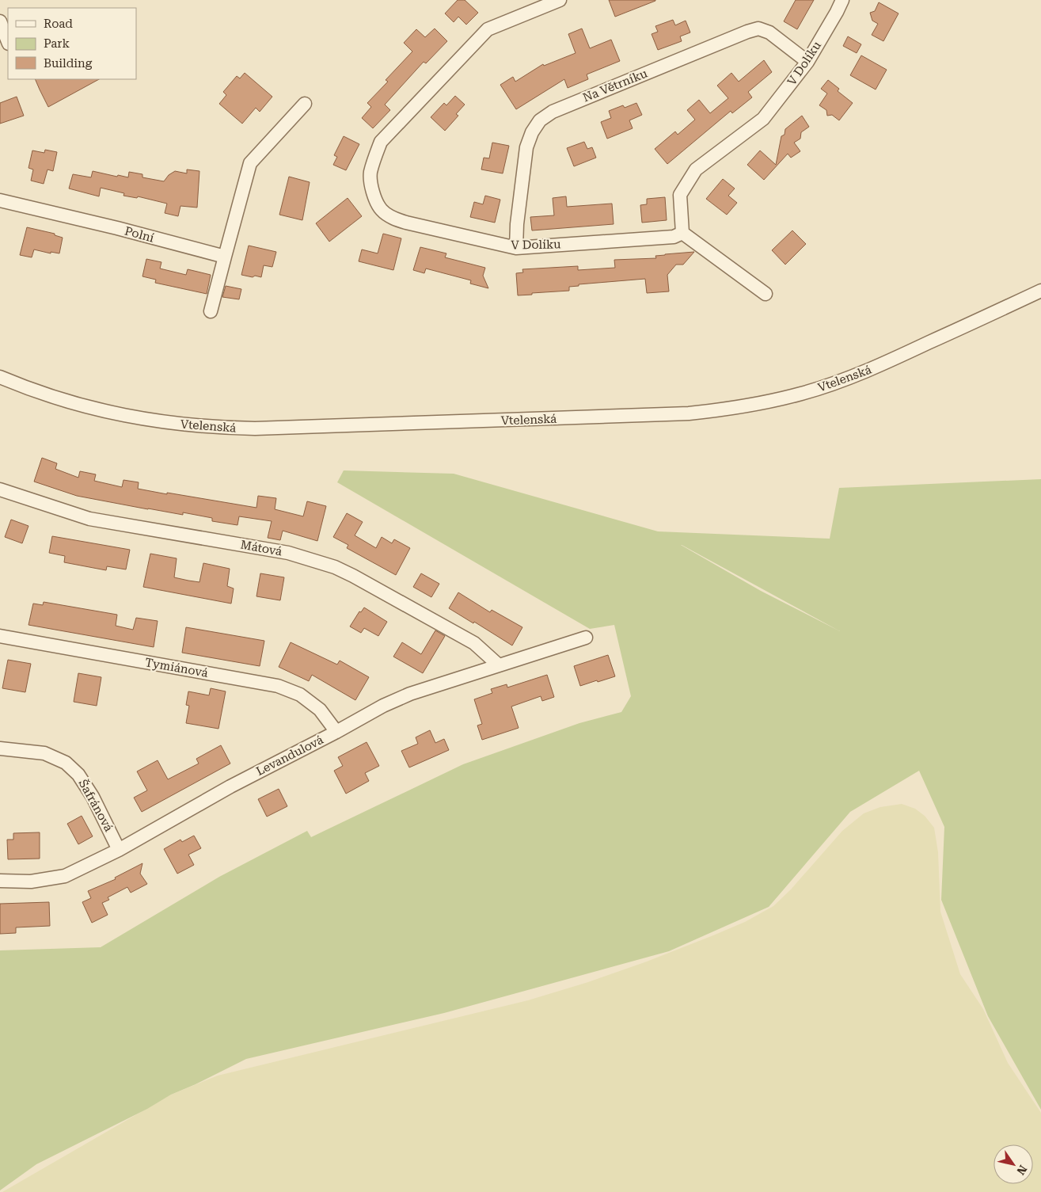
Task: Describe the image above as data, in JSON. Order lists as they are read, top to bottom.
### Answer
{
  "streets": {
    "street": [
      "V Dolíku",
      "Na Větrníku",
      "Polní",
      "Vtelenská",
      "Mátová",
      "Tymiánová",
      "Levandulová",
      "Šafránová"
    ]
  },
  "crossings": [
    ["V Dolíku", "Na Větrníku"],
    ["Mátová", "Levandulová"],
    ["Tymiánová", "Levandulová"],
    ["Levandulová", "Šafránová"]
  ],
  "legend": ["Road", "Park", "Building"],
  "north": "bottom right"
}
